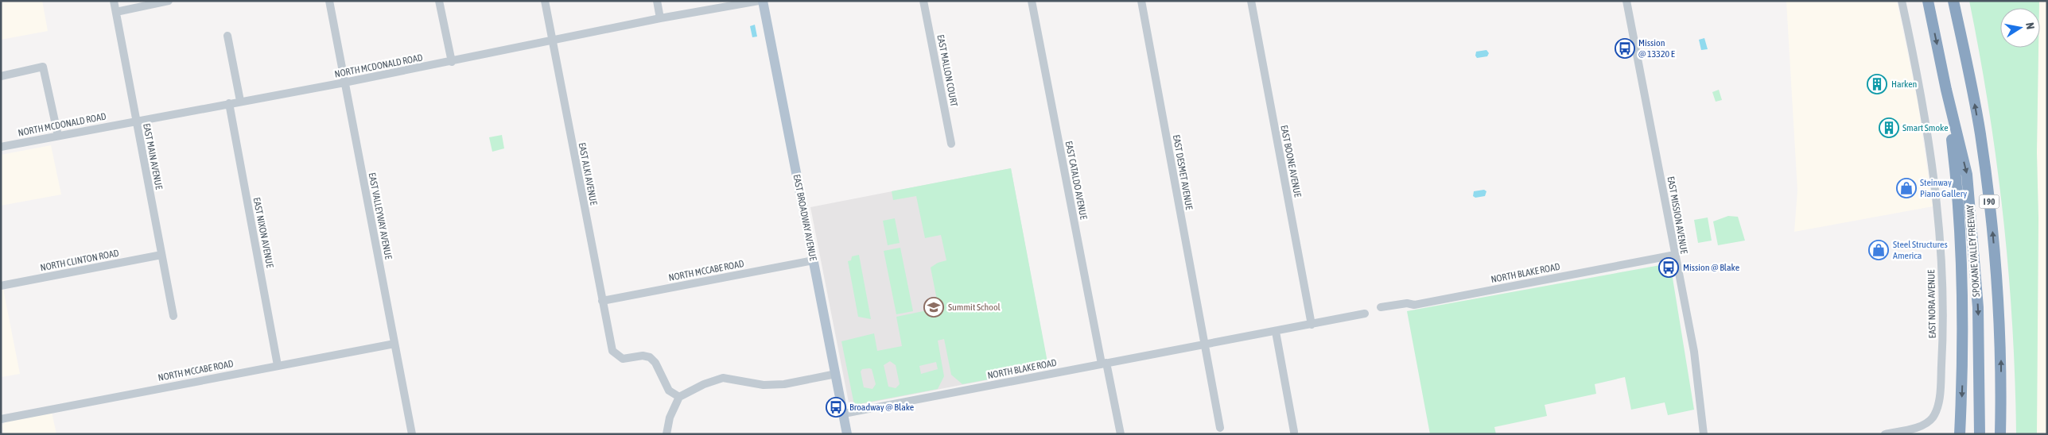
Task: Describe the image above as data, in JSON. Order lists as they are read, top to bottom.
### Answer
{
  "streets": {
    "highway": ["I 90", "SPOKANE VALLEY FREEWAY"],
    "main road": ["EAST BROADWAY AVENUE"],
    "street": [
      "NORTH MCDONALD ROAD",
      "EAST MALLON COURT",
      "EAST MAIN AVENUE",
      "EAST BOONE AVENUE",
      "EAST DESMET AVENUE",
      "EAST ALKI AVENUE",
      "EAST CATALDO AVENUE",
      "EAST MISSION AVENUE",
      "EAST VALLEYWAY AVENUE",
      "EAST NIXON AVENUE",
      "NORTH CLINTON ROAD",
      "NORTH MCCABE ROAD",
      "NORTH BLAKE ROAD",
      "EAST NORA AVENUE"
    ]
  },
  "crossings": [
    ["NORTH MCDONALD ROAD", "EAST MAIN AVENUE"],
    ["NORTH MCDONALD ROAD", "EAST ALKI AVENUE"],
    ["NORTH MCDONALD ROAD", "EAST VALLEYWAY AVENUE"],
    ["NORTH MCDONALD ROAD", "EAST NIXON AVENUE"],
    ["EAST MAIN AVENUE", "NORTH CLINTON ROAD"],
    ["EAST BOONE AVENUE", "NORTH BLAKE ROAD"],
    ["EAST DESMET AVENUE", "NORTH BLAKE ROAD"],
    ["EAST ALKI AVENUE", "NORTH MCCABE ROAD"],
    ["EAST CATALDO AVENUE", "NORTH BLAKE ROAD"],
    ["EAST MISSION AVENUE", "NORTH BLAKE ROAD"],
    ["EAST VALLEYWAY AVENUE", "NORTH MCCABE ROAD"],
    ["EAST BROADWAY AVENUE", "NORTH MCCABE ROAD"],
    ["EAST BROADWAY AVENUE", "NORTH BLAKE ROAD"],
    ["EAST NIXON AVENUE", "NORTH MCCABE ROAD"]
  ],
  "places": {
    "bus stop": ["Mission @ 13320 E", "Mission @ Blake", "Broadway @ Blake"],
    "building": ["Harken", "Smart Smoke"],
    "shop": ["Steinway Piano Gallery", "Steel Structures America"],
    "school or university": ["Summit School"]
  },
  "north": "right"
}
